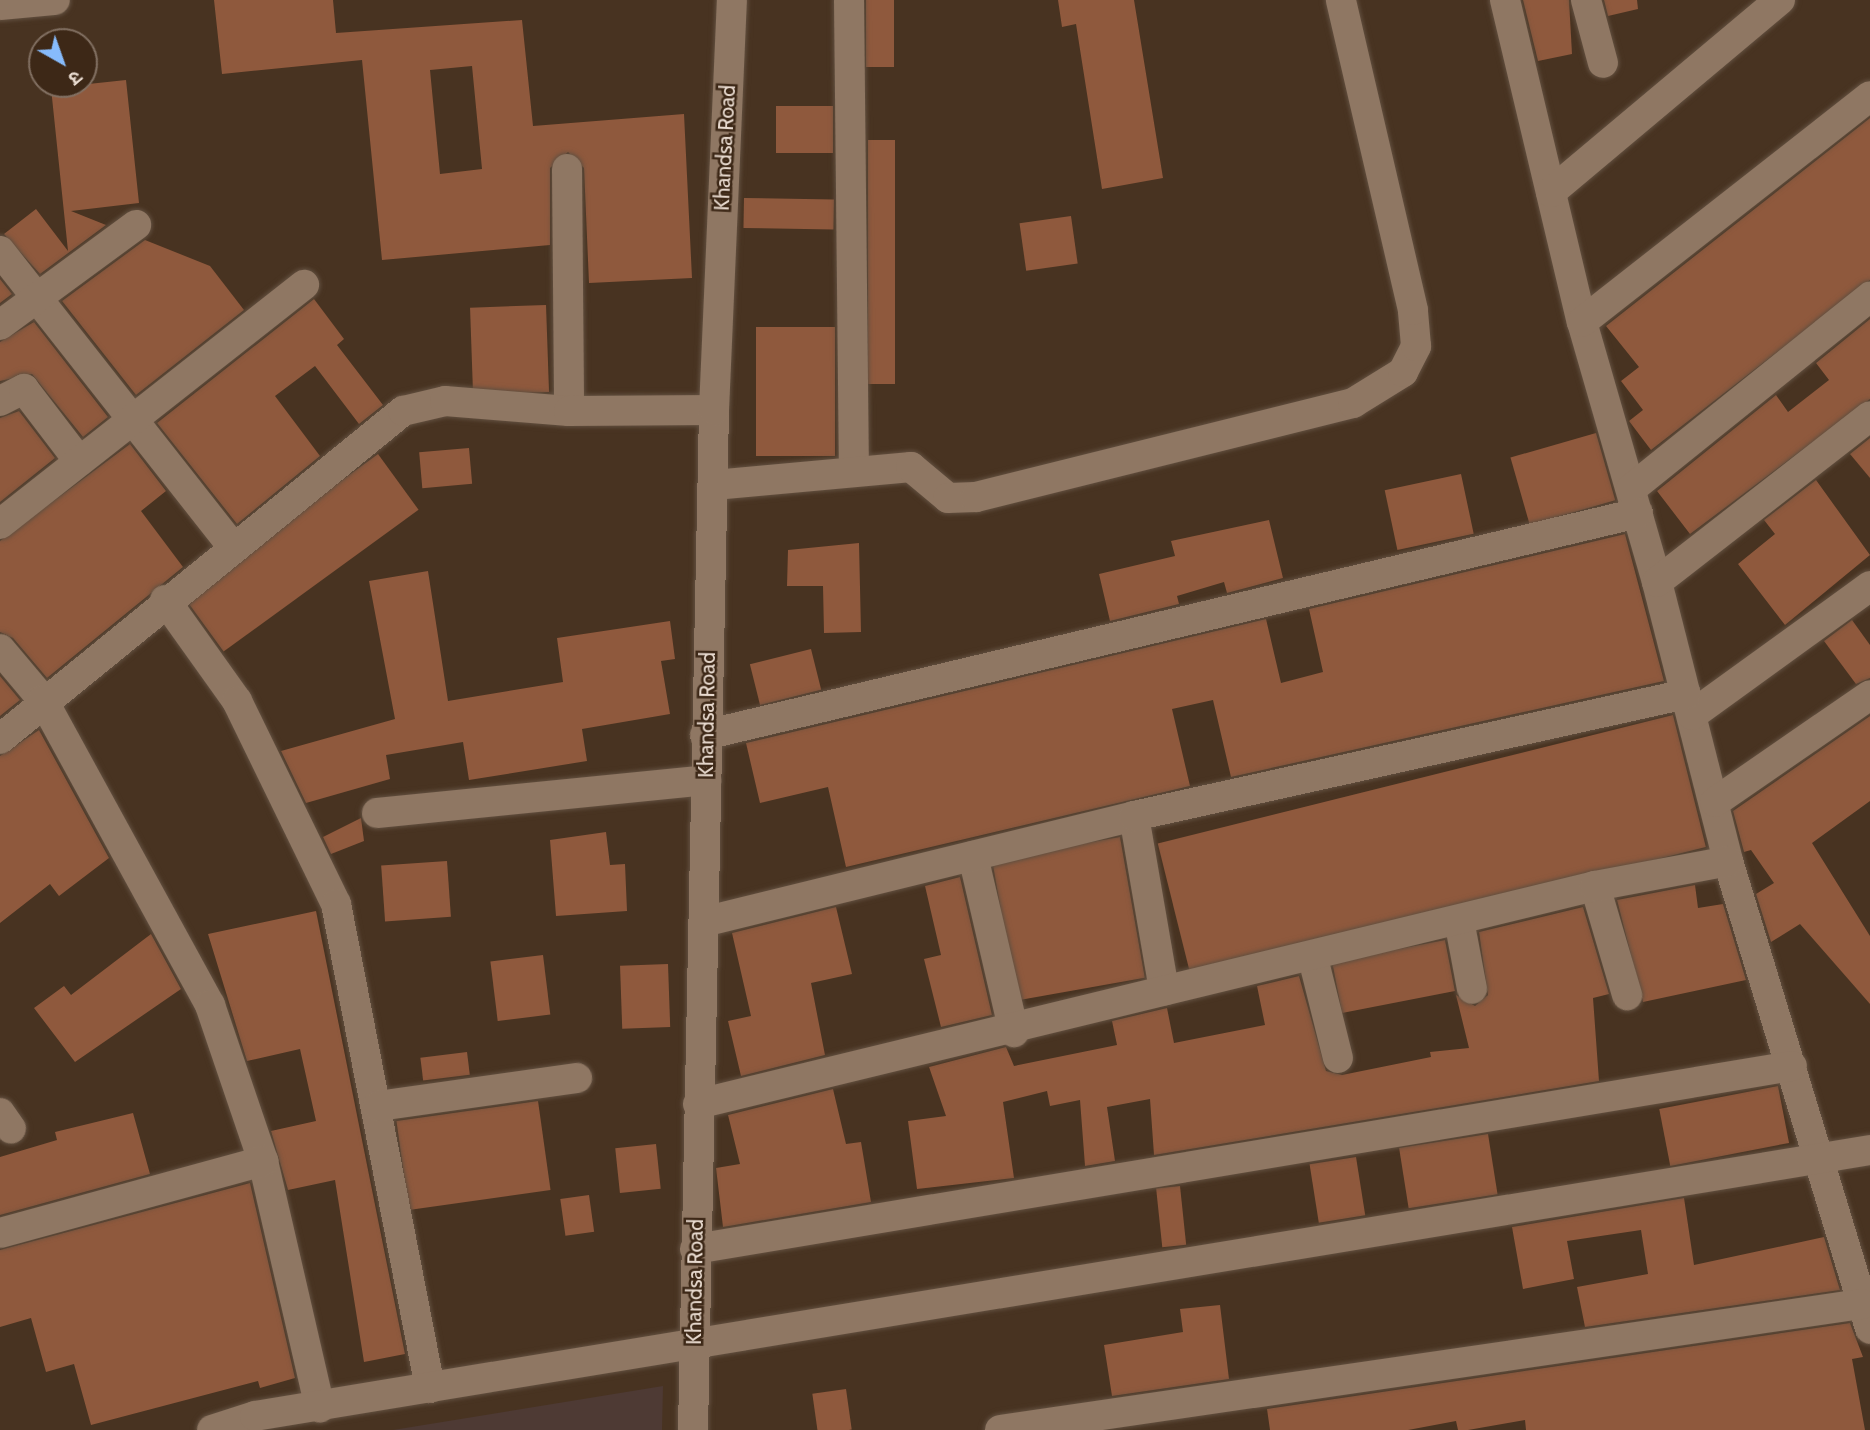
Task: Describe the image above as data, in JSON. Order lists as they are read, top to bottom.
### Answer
{
  "streets": {
    "street": ["Khandsa Road"]
  },
  "north": "bottom right"
}
